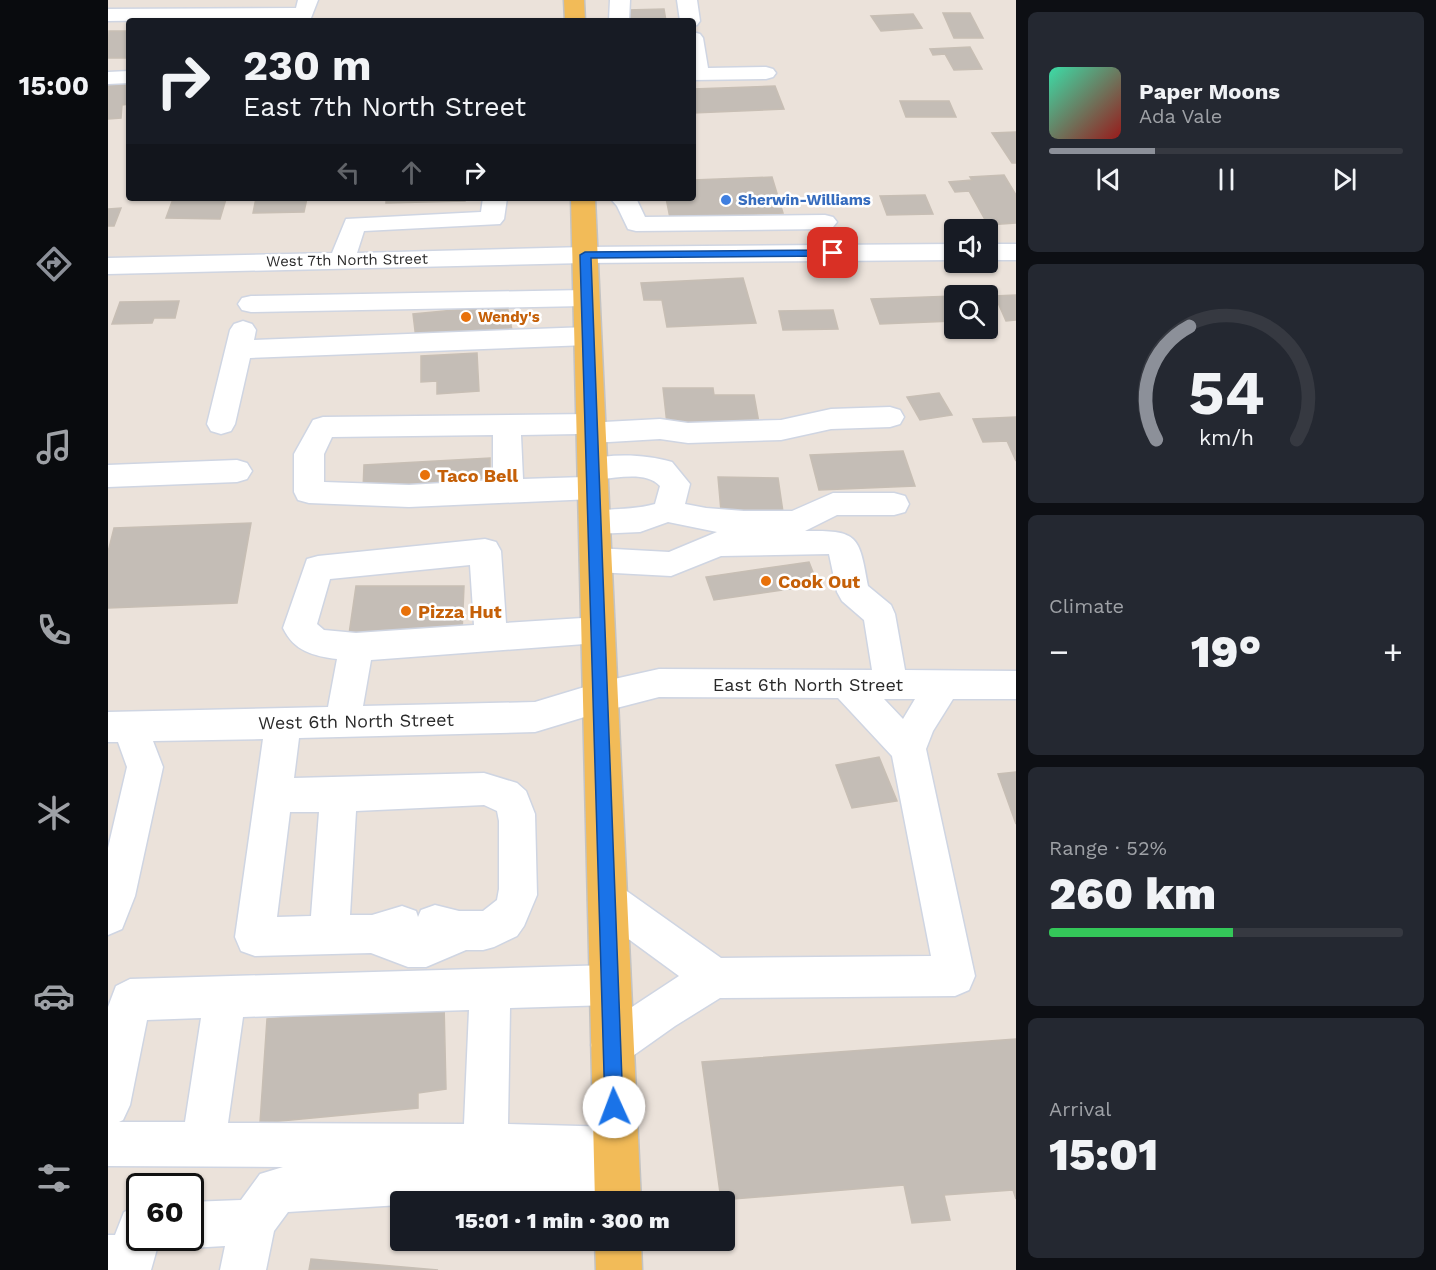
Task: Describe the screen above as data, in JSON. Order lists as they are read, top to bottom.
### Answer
{
  "streets": {
    "street": ["West 7th North Street", "East 6th North Street", "West 6th North Street"]
  },
  "crossings": [
    ["East 6th North Street", "West 6th North Street"]
  ],
  "places": [
    "Sherwin-Williams",
    "Wendy's",
    "Taco Bell",
    "Cook Out",
    "Pizza Hut"
  ],
  "page": {
    "tabs": "15:00",
    "turn": ["230 m", "East 7th North Street"],
    "song": ["Paper Moons", "Ada Vale"],
    "tile": [
      "Climate",
      ["Range · 52%", "260 km"],
      ["Arrival", "15:01"]
    ],
    "heat": ["−", "19°", "+"],
    "limit": "60",
    "trip": "15:01 · 1 min · 300 m",
    "gauge": ["54", "km/h"]
  }
}
